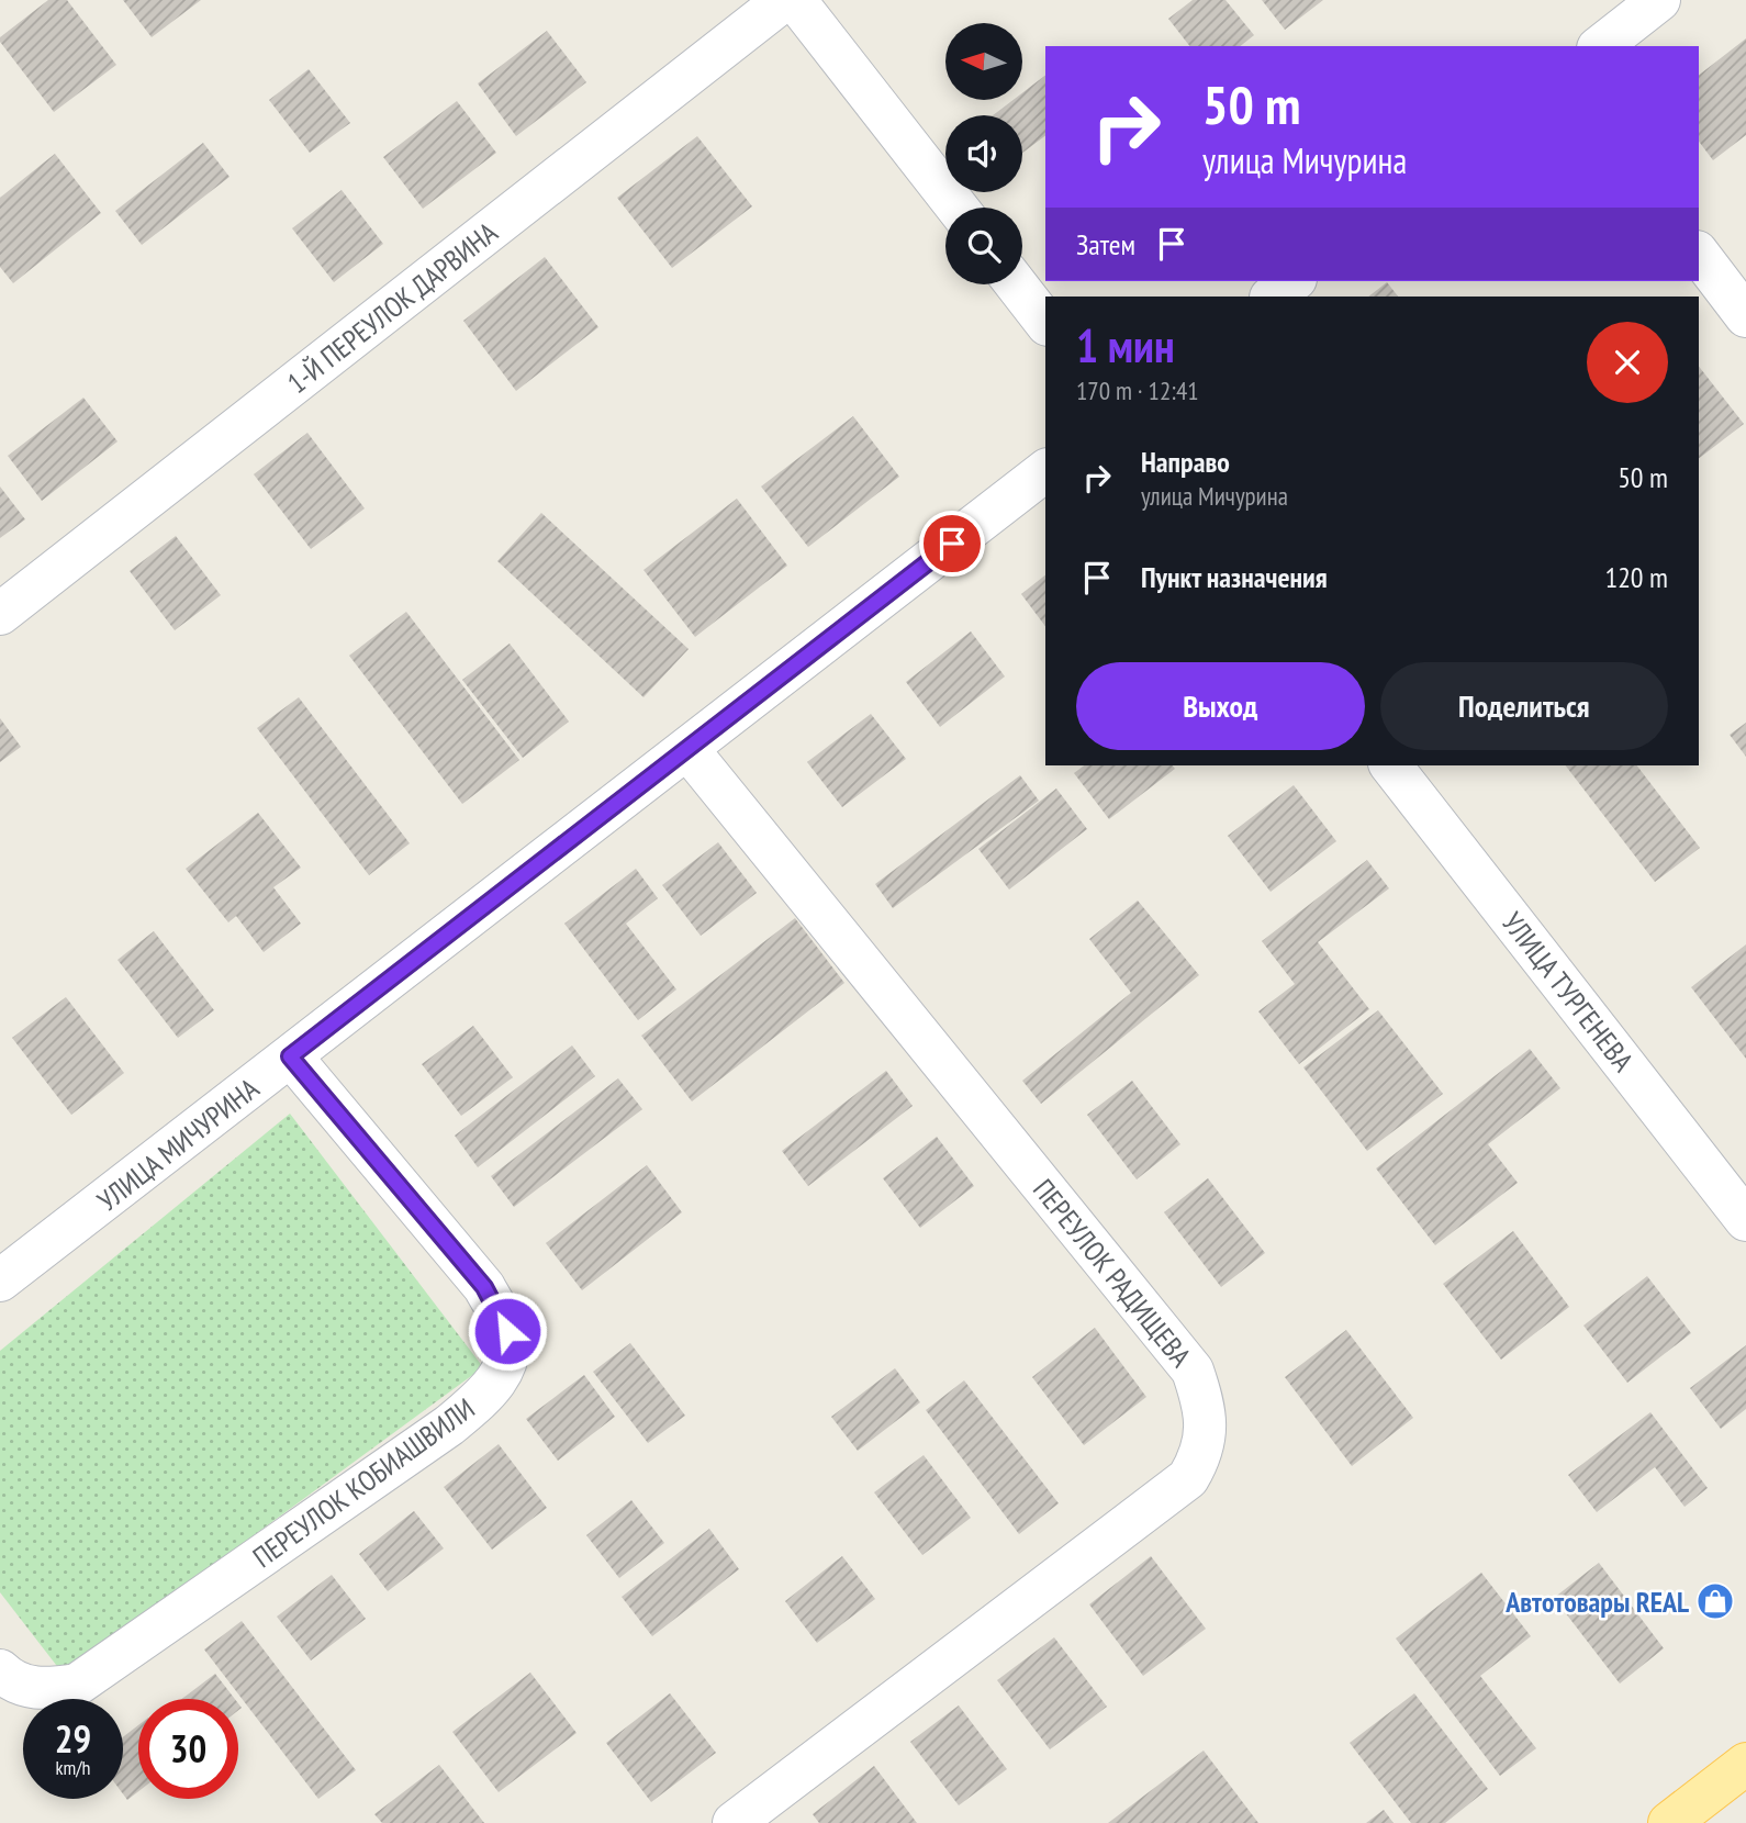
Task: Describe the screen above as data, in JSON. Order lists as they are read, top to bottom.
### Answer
{
  "streets": {
    "street": [
      "1-Й ПЕРЕУЛОК ДАРВИНА",
      "УЛИЦА ТУРГЕНЕВА",
      "УЛИЦА МИЧУРИНА",
      "ПЕРЕУЛОК РАДИЩЕВА",
      "ПЕРЕУЛОК КОБИАШВИЛИ"
    ]
  },
  "crossings": [
    ["УЛИЦА МИЧУРИНА", "ПЕРЕУЛОК РАДИЩЕВА"],
    ["УЛИЦА МИЧУРИНА", "ПЕРЕУЛОК КОБИАШВИЛИ"]
  ],
  "places": {
    "shop": ["Автотовары REAL"]
  },
  "north": "left",
  "page": {
    "turn": ["50 m", "улица Мичурина"],
    "then": "Затем",
    "heading": ["1 мин", "170 m · 12:41"],
    "list": [
      {
        "name": "Направо",
        "note": "улица Мичурина",
        "value": "50 m"
      },
      {
        "name": "Пункт назначения",
        "value": "120 m"
      }
    ],
    "buttons": ["Выход", "Поделиться"],
    "speed": "29 km/h",
    "limit": "30"
  }
}
